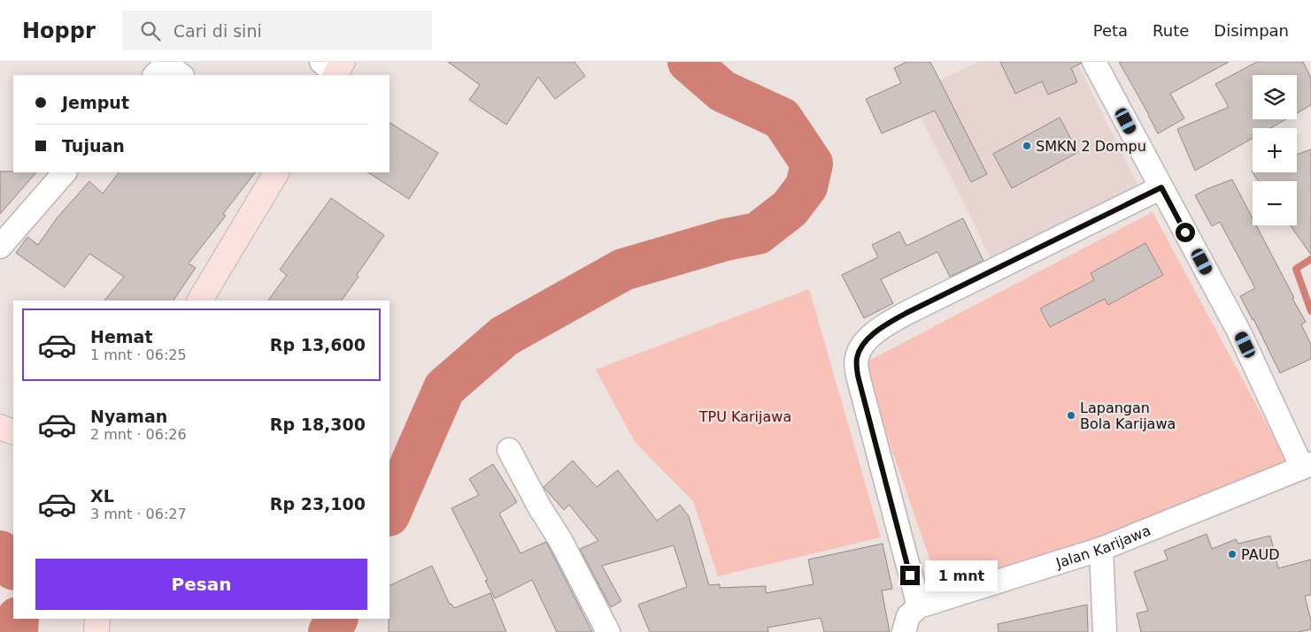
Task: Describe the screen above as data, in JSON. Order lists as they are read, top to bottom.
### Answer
{
  "streets": {
    "street": ["Jalan Karijawa"]
  },
  "parks": ["TPU Karijawa"],
  "places": ["SMKN 2 Dompu", "Lapangan Bola Karijawa", "PAUD"],
  "page": {
    "header": "Hoppr",
    "search": "Cari di sini",
    "nav": ["Peta", "Rute", "Disimpan"],
    "map_buttons": ["+", "−"],
    "banner": ["Jemput", "Tujuan"],
    "list": [
      {
        "name": "Hemat",
        "note": "1 mnt · 06:25",
        "value": "Rp 13,600"
      },
      {
        "name": "Nyaman",
        "note": "2 mnt · 06:26",
        "value": "Rp 18,300"
      },
      {
        "name": "XL",
        "note": "3 mnt · 06:27",
        "value": "Rp 23,100"
      }
    ],
    "buttons": "Pesan",
    "bubble": "1 mnt"
  }
}
